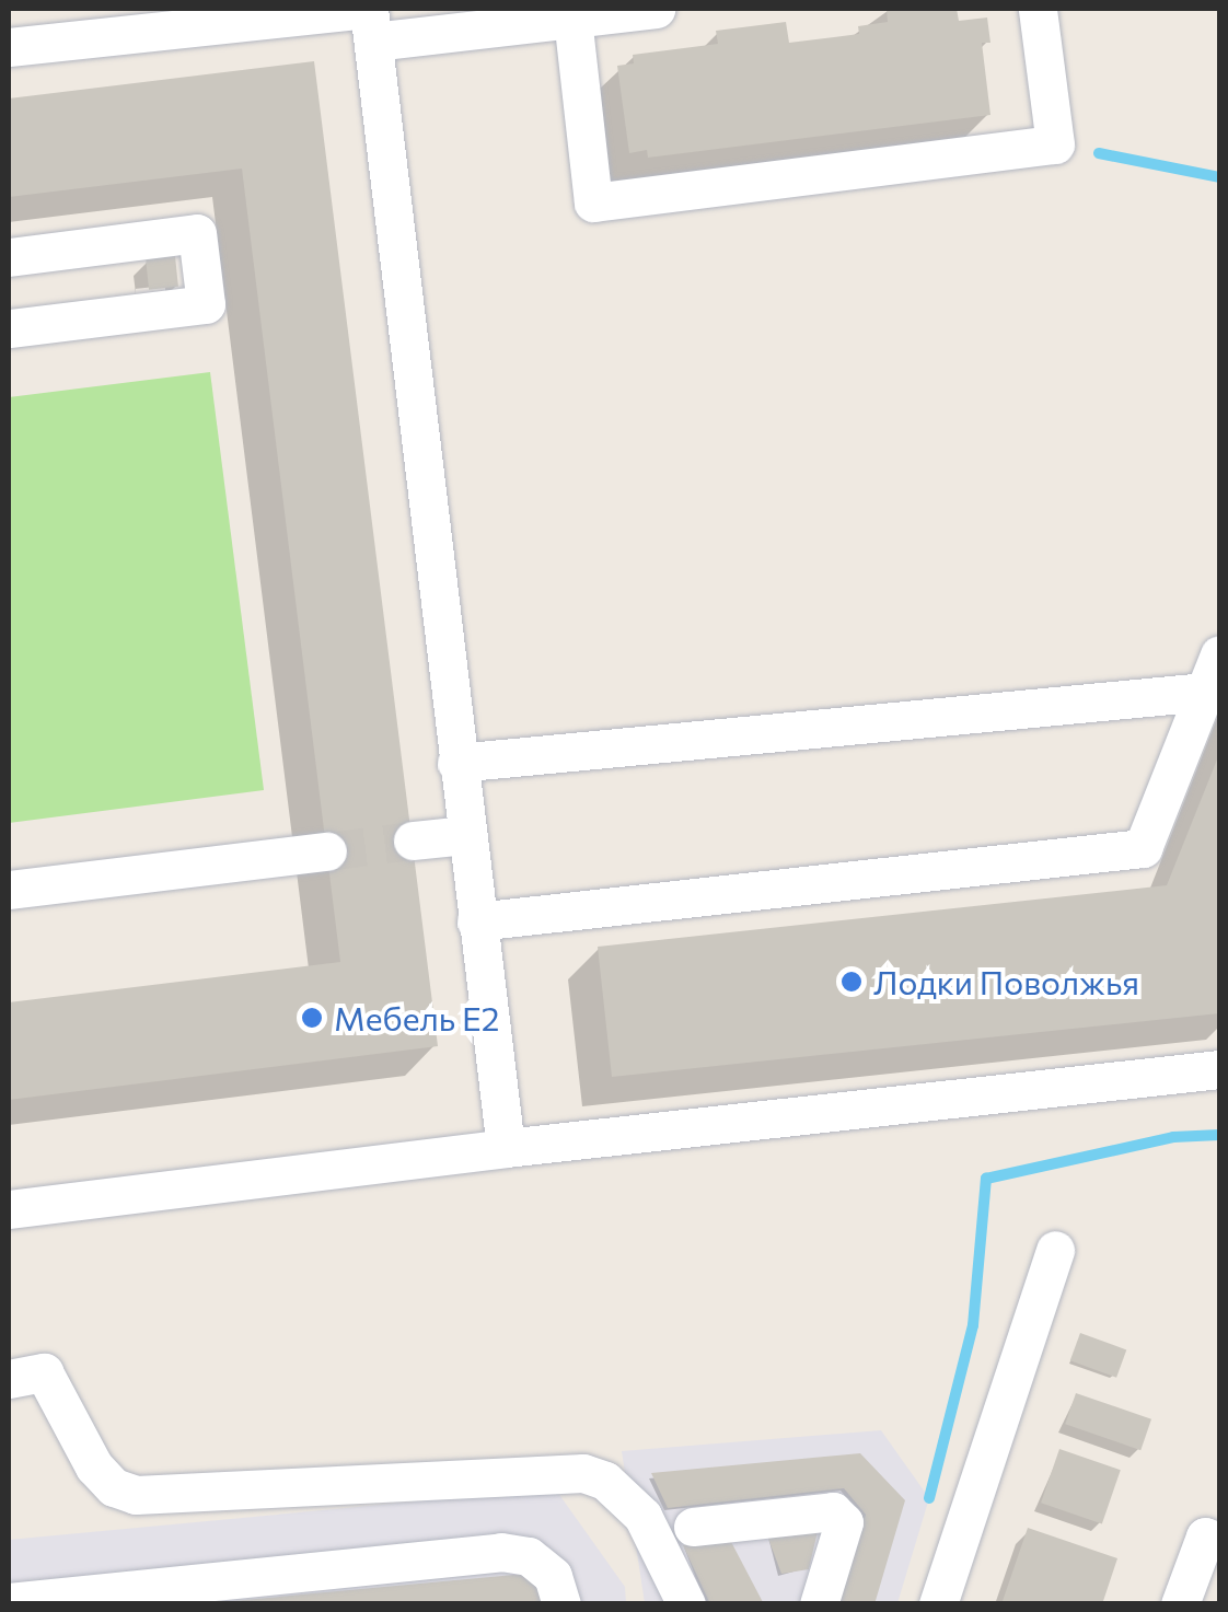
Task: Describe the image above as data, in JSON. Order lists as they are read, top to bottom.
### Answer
{
  "places": ["Лодки Поволжья", "Мебель Е2"]
}
